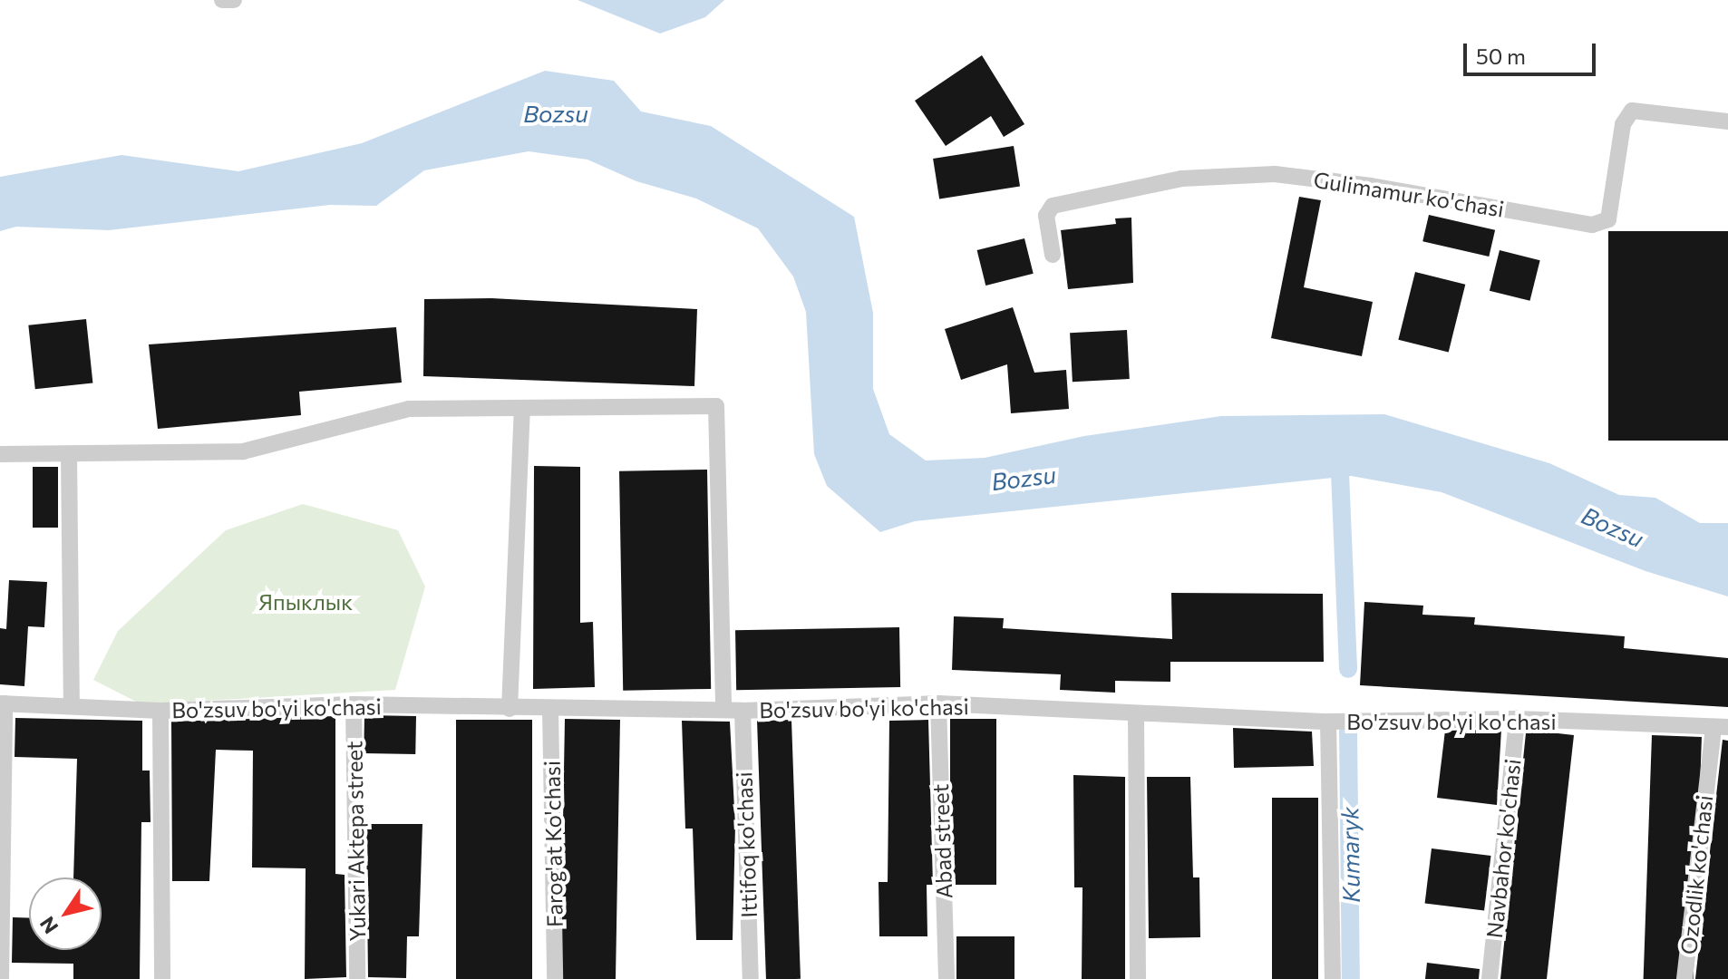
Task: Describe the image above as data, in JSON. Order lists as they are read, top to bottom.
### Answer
{
  "streets": {
    "street": [
      "Gulimamur ko'chasi",
      "Bo'zsuv bo'yi ko'chasi",
      "Yukari Aktepa street",
      "Abad street",
      "Farog'at Ko'chasi",
      "Ittifoq ko'chasi",
      "Navbahor ko'chasi",
      "Ozodlik ko'chasi"
    ]
  },
  "crossings": [
    ["Bo'zsuv bo'yi ko'chasi", "Yukari Aktepa street"],
    ["Bo'zsuv bo'yi ko'chasi", "Abad street"],
    ["Bo'zsuv bo'yi ko'chasi", "Farog'at Ko'chasi"],
    ["Bo'zsuv bo'yi ko'chasi", "Ittifoq ko'chasi"],
    ["Bo'zsuv bo'yi ko'chasi", "Navbahor ko'chasi"],
    ["Bo'zsuv bo'yi ko'chasi", "Ozodlik ko'chasi"]
  ],
  "water": ["Bozsu", "Kumaryk"],
  "parks": ["Япыклык"],
  "scale_bar": "50 m",
  "north": "bottom left"
}
